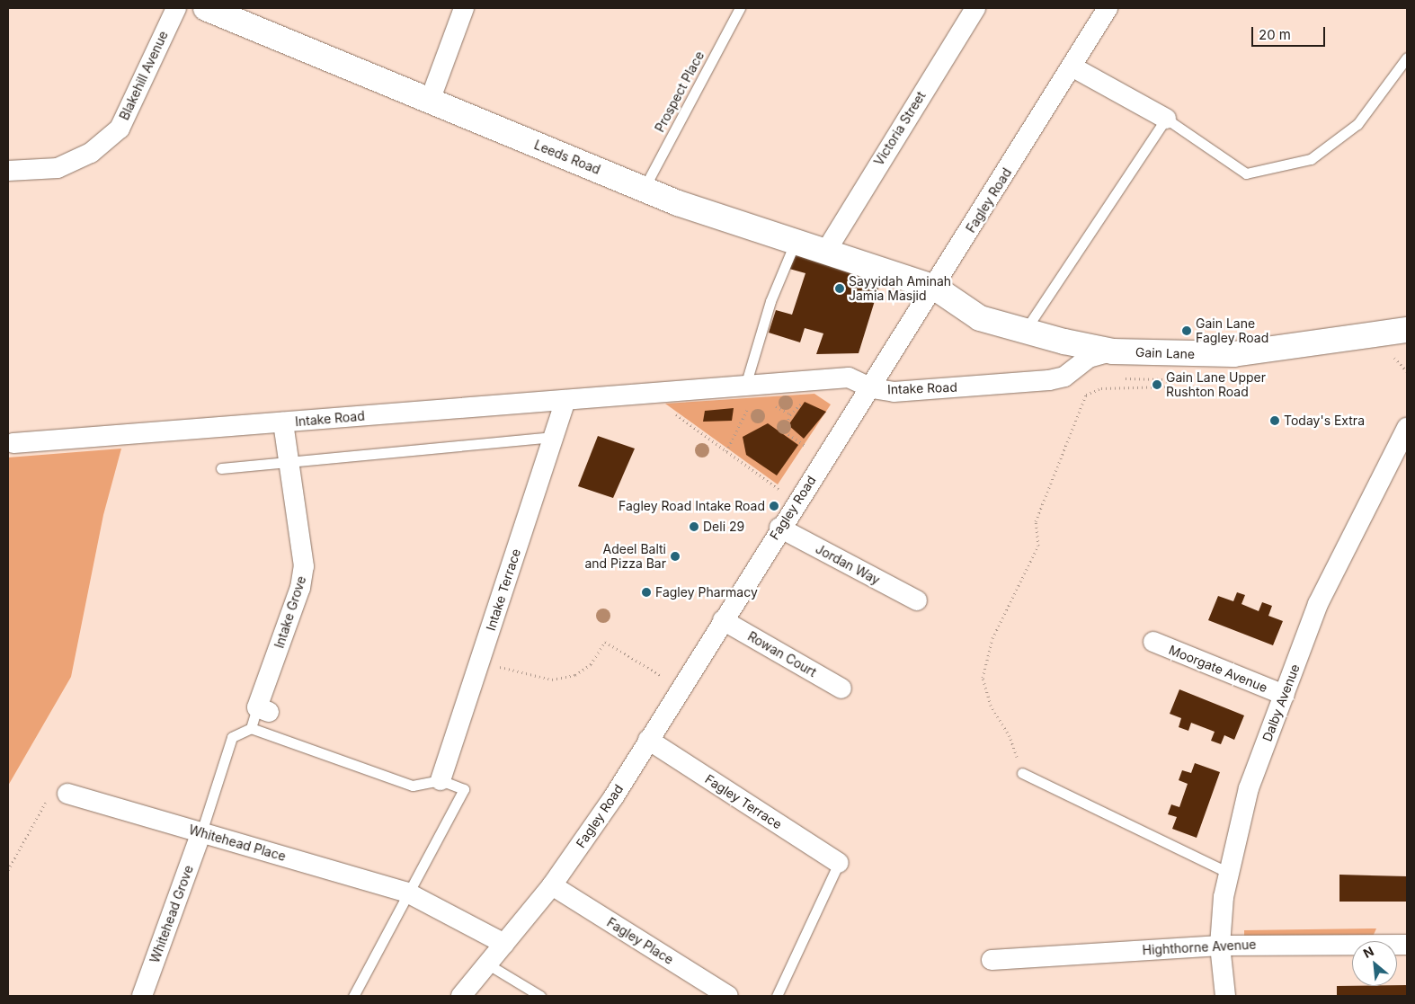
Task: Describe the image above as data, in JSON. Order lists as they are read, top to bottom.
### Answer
{
  "streets": {
    "street": [
      "Blakehill Avenue",
      "Victoria Street",
      "Leeds Road",
      "Fagley Road",
      "Gain Lane",
      "Intake Road",
      "Jordan Way",
      "Intake Terrace",
      "Intake Grove",
      "Rowan Court",
      "Moorgate Avenue",
      "Dalby Avenue",
      "Fagley Terrace",
      "Whitehead Place",
      "Whitehead Grove",
      "Fagley Place",
      "Highthorne Avenue"
    ],
    "lane": ["Prospect Place"]
  },
  "crossings": [
    ["Prospect Place", "Leeds Road"],
    ["Victoria Street", "Leeds Road"],
    ["Leeds Road", "Fagley Road"],
    ["Leeds Road", "Gain Lane"],
    ["Fagley Road", "Gain Lane"],
    ["Fagley Road", "Intake Road"],
    ["Fagley Road", "Jordan Way"],
    ["Fagley Road", "Rowan Court"],
    ["Fagley Road", "Fagley Terrace"],
    ["Fagley Road", "Whitehead Place"],
    ["Fagley Road", "Fagley Place"],
    ["Gain Lane", "Intake Road"],
    ["Intake Road", "Intake Terrace"],
    ["Intake Road", "Intake Grove"],
    ["Moorgate Avenue", "Dalby Avenue"],
    ["Dalby Avenue", "Highthorne Avenue"],
    ["Whitehead Place", "Whitehead Grove"]
  ],
  "places": [
    "Sayyidah Aminah Jamia Masjid",
    "Gain Lane Fagley Road",
    "Gain Lane Upper Rushton Road",
    "Today's Extra",
    "Fagley Road Intake Road",
    "Deli 29",
    "Adeel Balti and Pizza Bar",
    "Fagley Pharmacy"
  ],
  "scale_bar": "20 m",
  "north": "top left"
}
